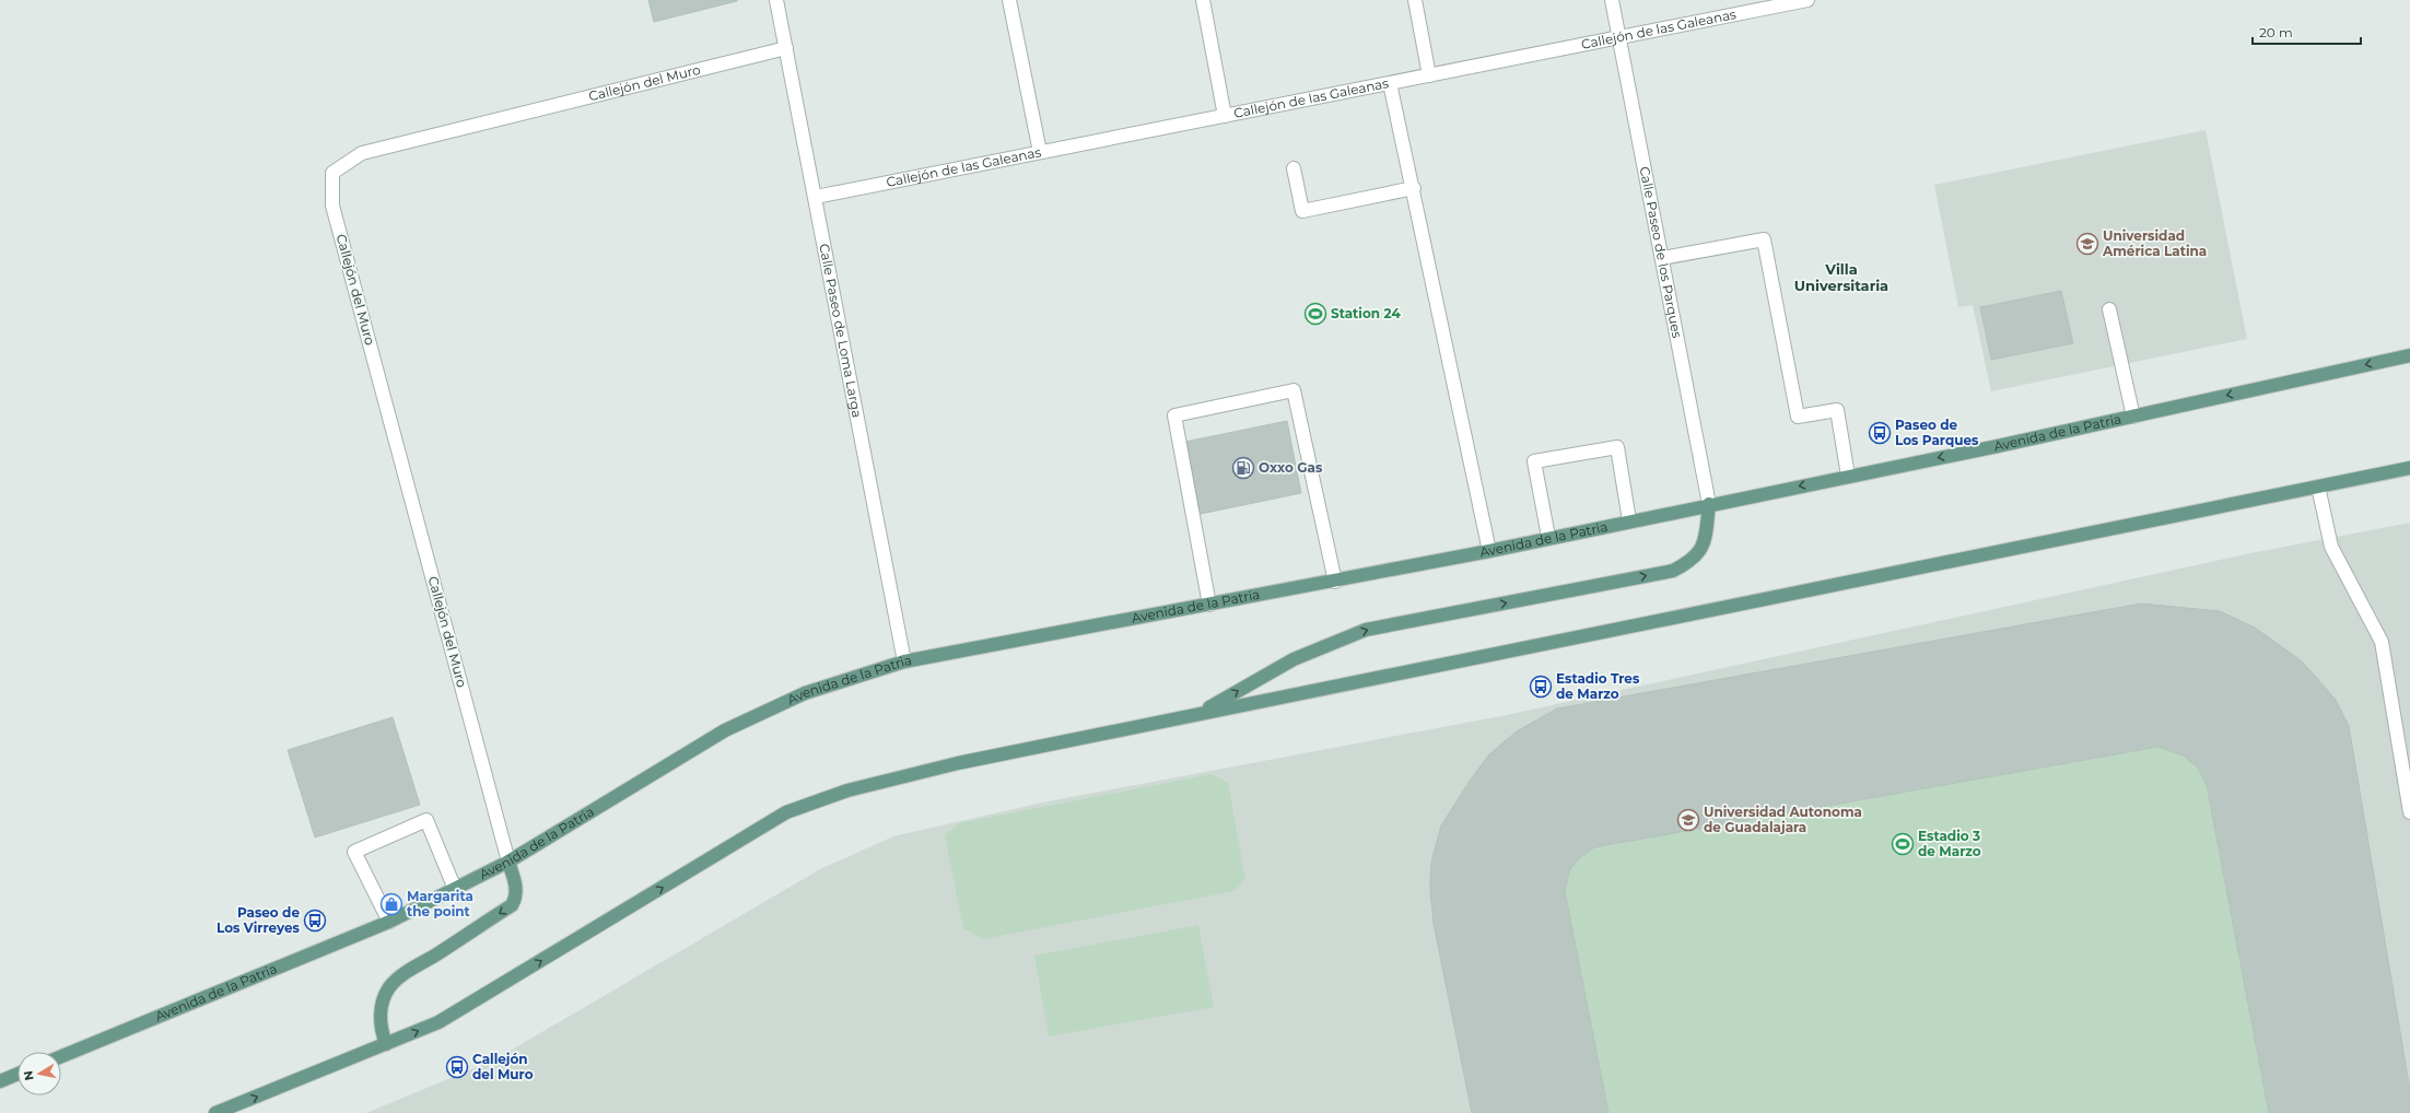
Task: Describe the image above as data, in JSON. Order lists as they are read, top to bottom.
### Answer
{
  "streets": {
    "main road": ["Avenida de la Patria"],
    "street": [
      "Callejón de las Galeanas",
      "Callejón del Muro",
      "Calle Paseo de los Parques",
      "Calle Paseo de Loma Larga"
    ]
  },
  "crossings": [
    ["Callejón de las Galeanas", "Calle Paseo de los Parques"],
    ["Callejón de las Galeanas", "Calle Paseo de Loma Larga"],
    ["Callejón del Muro", "Calle Paseo de Loma Larga"],
    ["Callejón del Muro", "Avenida de la Patria"],
    ["Calle Paseo de los Parques", "Avenida de la Patria"],
    ["Calle Paseo de Loma Larga", "Avenida de la Patria"]
  ],
  "districts": ["Villa Universitaria"],
  "places": {
    "school or university": ["Universidad América Latina", "Universidad Autonoma de Guadalajara"],
    "sports": ["Station 24", "Estadio 3 de Marzo"],
    "bus stop": [
      "Paseo de Los Parques",
      "Estadio Tres de Marzo",
      "Paseo de Los Virreyes",
      "Callejón del Muro"
    ],
    "fuel station": ["Oxxo Gas"],
    "shop": ["Margarita the point"]
  },
  "scale_bar": "20 m",
  "north": "left"
}
